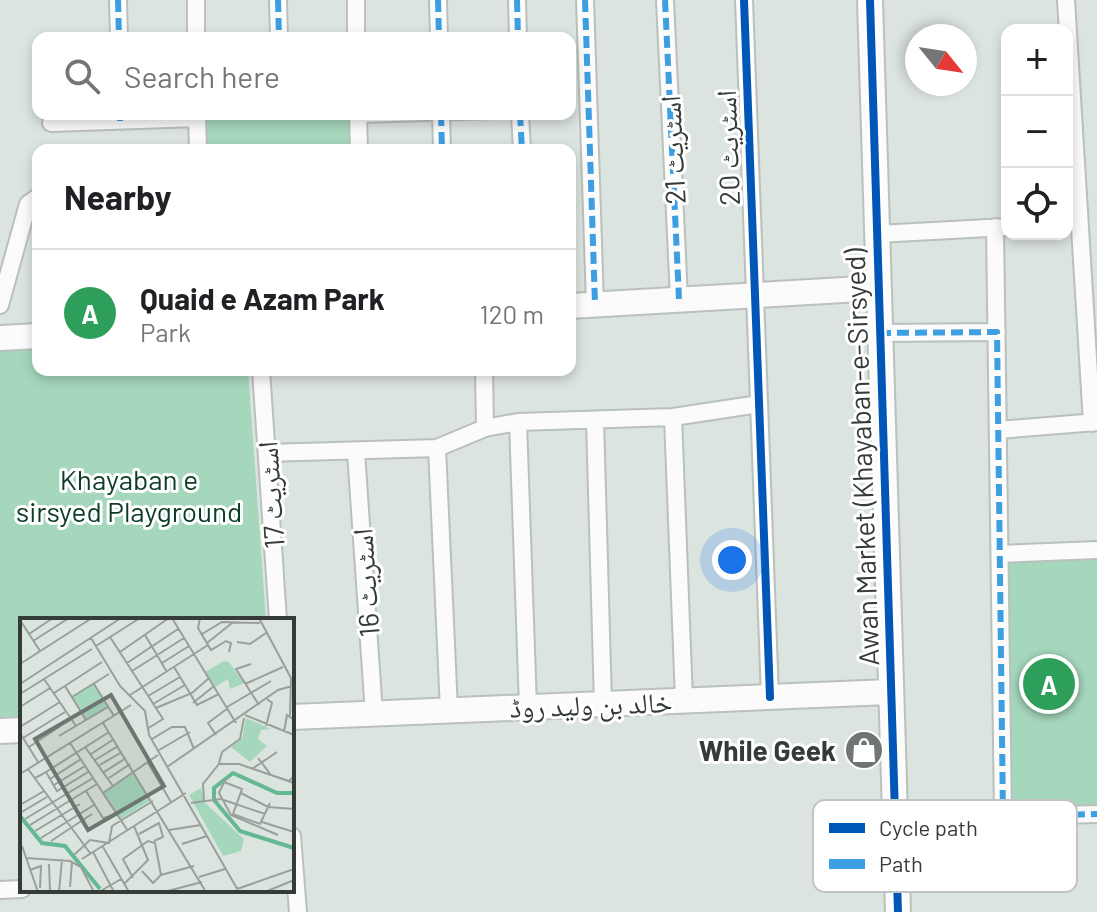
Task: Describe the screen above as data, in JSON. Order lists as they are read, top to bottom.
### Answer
{
  "streets": {
    "street": [
      "اسٹریٹ 20",
      "اسٹریٹ 21",
      "Awan Market (Khayaban-e-Sirsyed)",
      "اسٹریٹ 17",
      "اسٹریٹ 16",
      "خالد بن ولید روڈ"
    ]
  },
  "crossings": [
    ["اسٹریٹ 20", "خالد بن ولید روڈ"],
    ["Awan Market (Khayaban-e-Sirsyed)", "خالد بن ولید روڈ"],
    ["اسٹریٹ 16", "خالد بن ولید روڈ"]
  ],
  "parks": ["Khayaban e sirsyed Playground"],
  "places": {
    "shop": ["While Geek"]
  },
  "legend": ["Cycle path", "Path"],
  "north": "bottom right",
  "page": {
    "map_buttons": ["+", "−"],
    "search": "Search here",
    "heading": "Nearby",
    "list": [
      {
        "mark": "A",
        "name": "Quaid e Azam Park",
        "note": "Park",
        "value": "120 m"
      }
    ],
    "pins": "A"
  }
}
